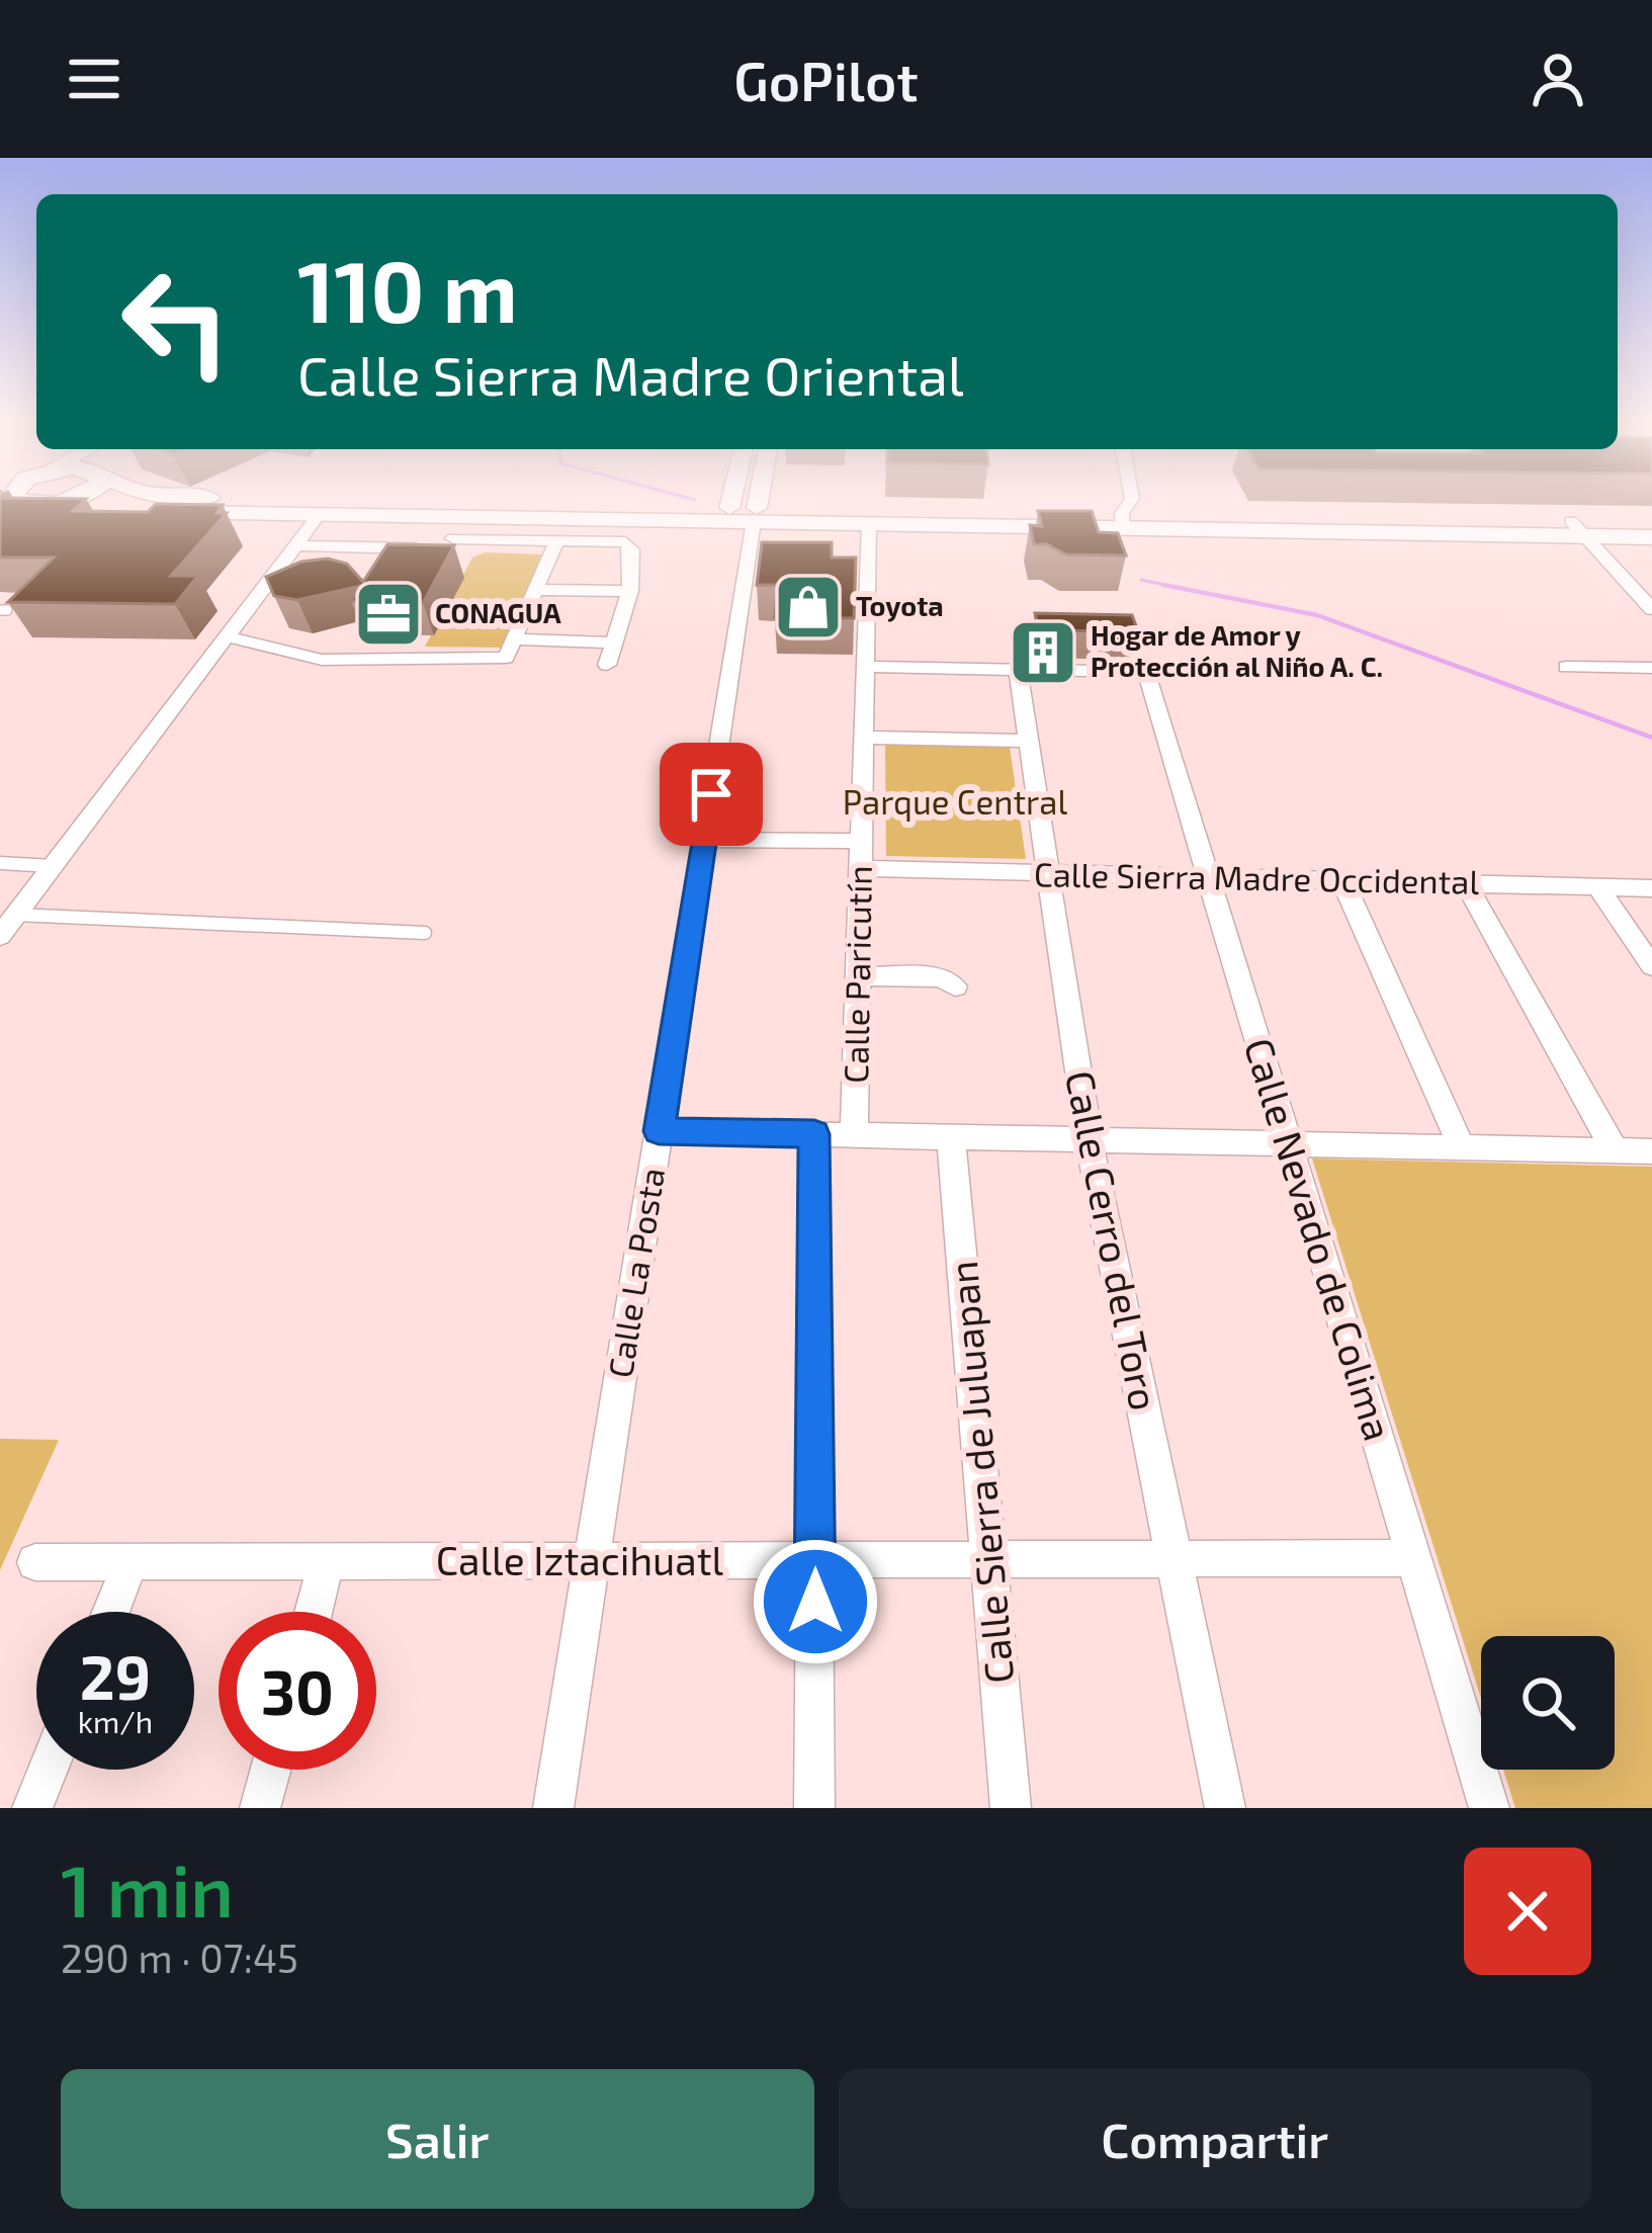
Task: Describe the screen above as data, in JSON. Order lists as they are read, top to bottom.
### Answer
{
  "streets": {
    "street": [
      "Calle Sierra Madre Occidental",
      "Calle Paricutín",
      "Calle Nevado de Colima",
      "Calle Cerro del Toro",
      "Calle La Posta",
      "Calle Sierra de Juluapan",
      "Calle Iztacihuatl"
    ]
  },
  "crossings": [
    ["Calle Sierra Madre Occidental", "Calle Paricutín"],
    ["Calle Sierra Madre Occidental", "Calle Nevado de Colima"],
    ["Calle Sierra Madre Occidental", "Calle Cerro del Toro"],
    ["Calle Nevado de Colima", "Calle Iztacihuatl"],
    ["Calle Cerro del Toro", "Calle Iztacihuatl"],
    ["Calle La Posta", "Calle Iztacihuatl"],
    ["Calle Sierra de Juluapan", "Calle Iztacihuatl"]
  ],
  "parks": ["Parque Central"],
  "places": {
    "shop": ["Toyota"],
    "office": ["CONAGUA"],
    "building": ["Hogar de Amor y Protección al Niño A. C."]
  },
  "page": {
    "header": "GoPilot",
    "turn": ["110 m", "Calle Sierra Madre Oriental"],
    "speed": "29 km/h",
    "limit": "30",
    "heading": ["1 min", "290 m · 07:45"],
    "buttons": ["Salir", "Compartir"]
  }
}
